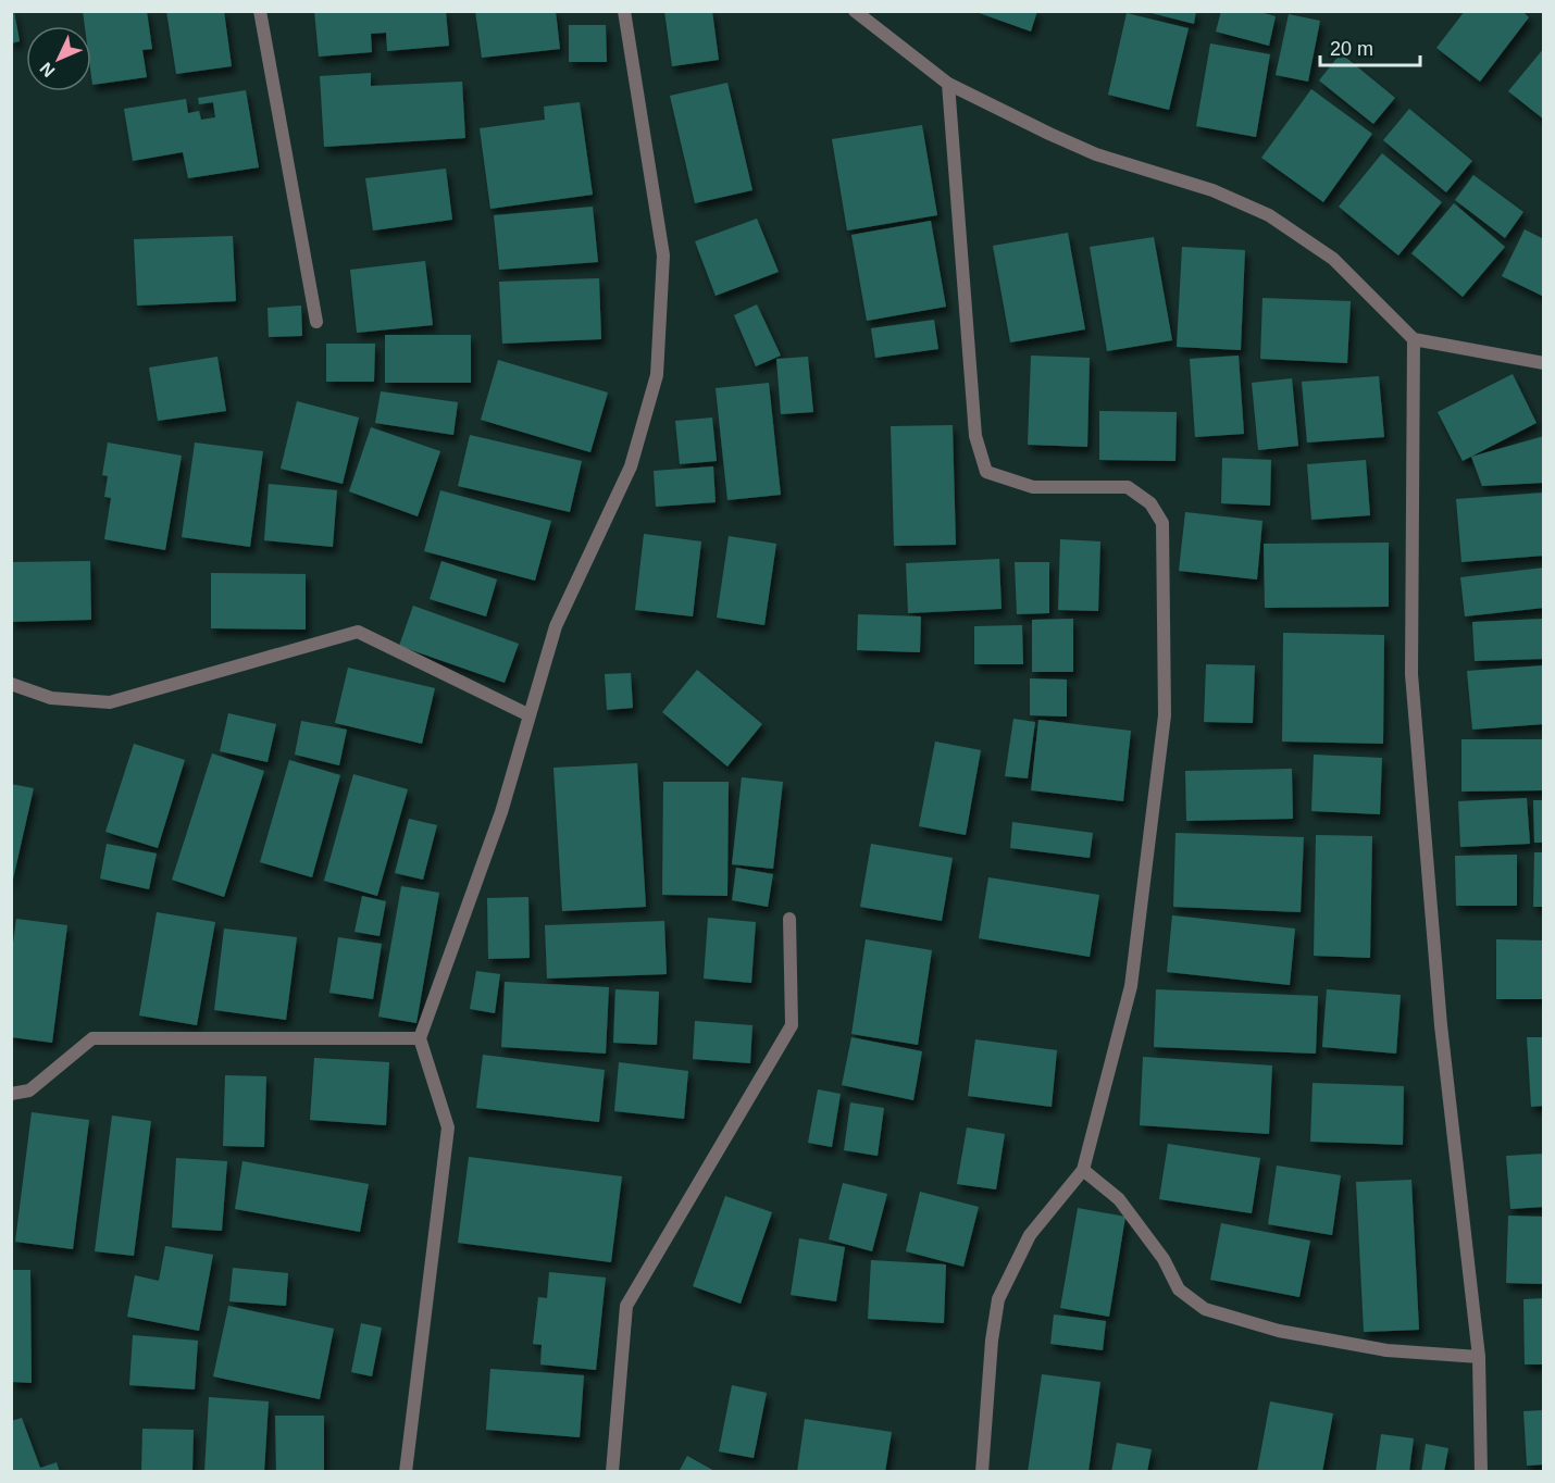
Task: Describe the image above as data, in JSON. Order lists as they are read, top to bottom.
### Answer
{
  "scale_bar": "20 m",
  "north": "bottom left"
}
